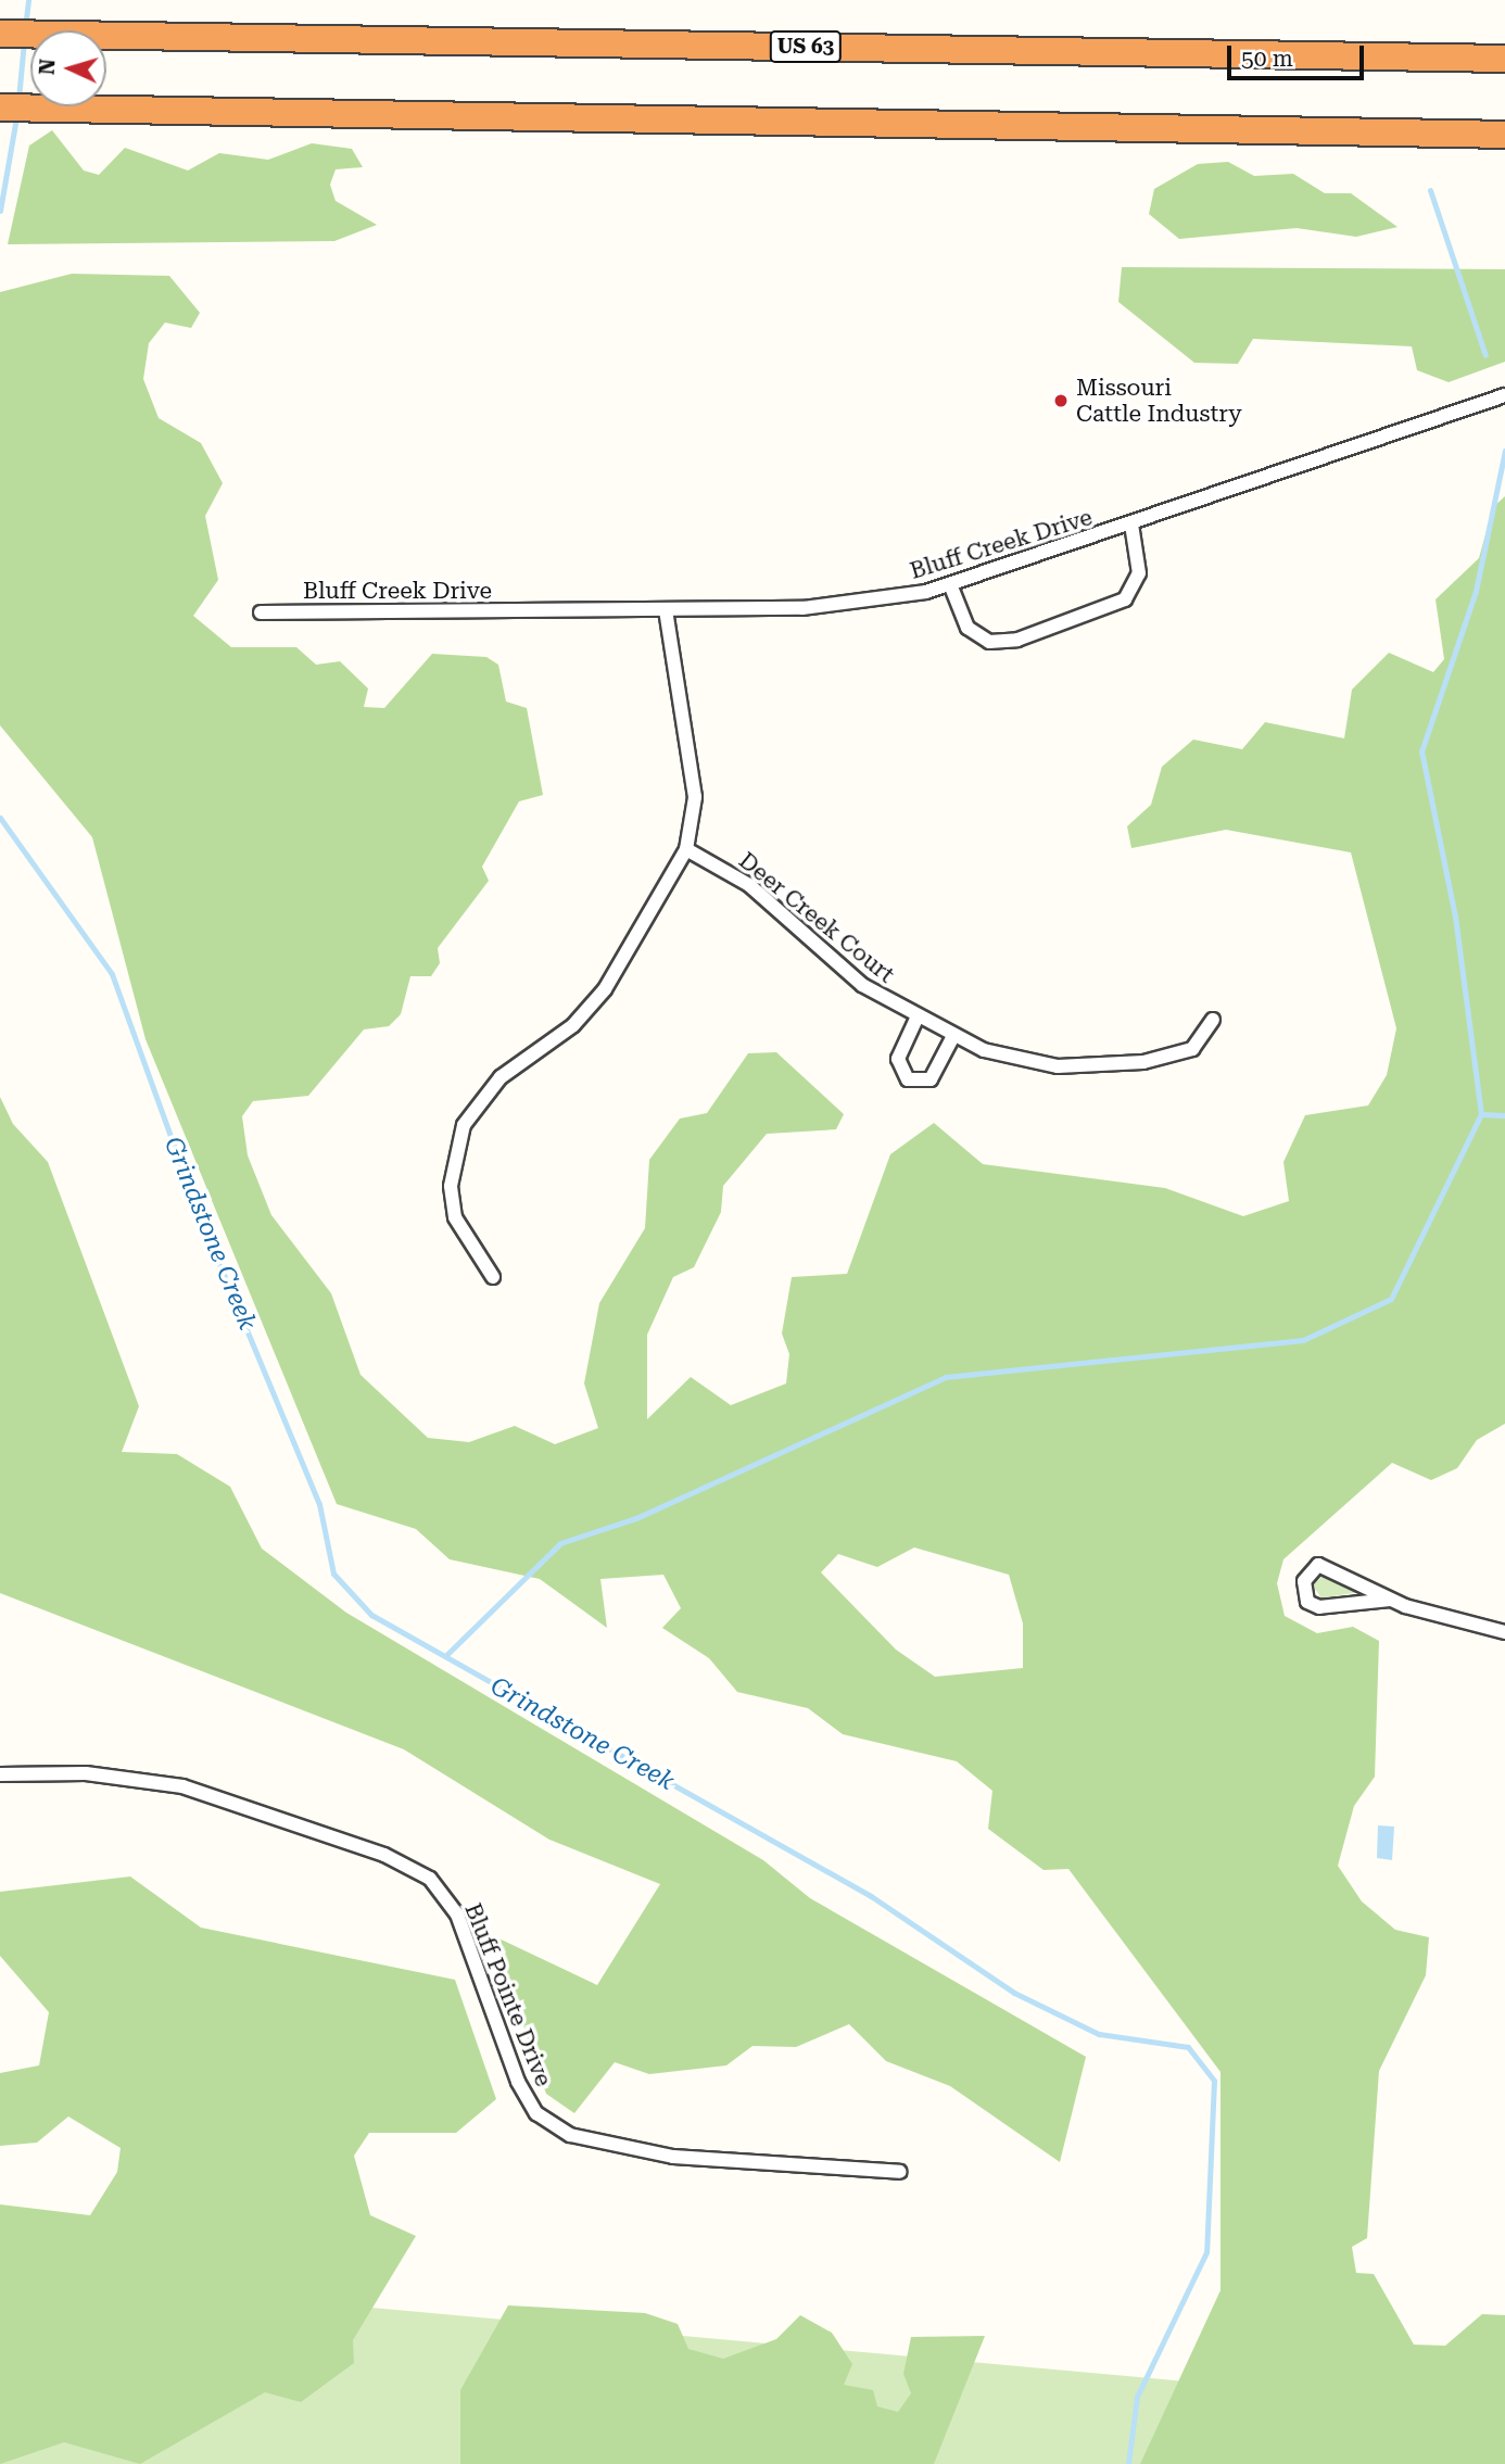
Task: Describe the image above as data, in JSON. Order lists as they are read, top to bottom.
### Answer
{
  "streets": {
    "highway": ["US 63"],
    "street": ["Bluff Creek Drive", "Deer Creek Court", "Bluff Pointe Drive"]
  },
  "water": ["Grindstone Creek"],
  "places": ["Missouri Cattle Industry"],
  "scale_bar": "50 m",
  "north": "left"
}
